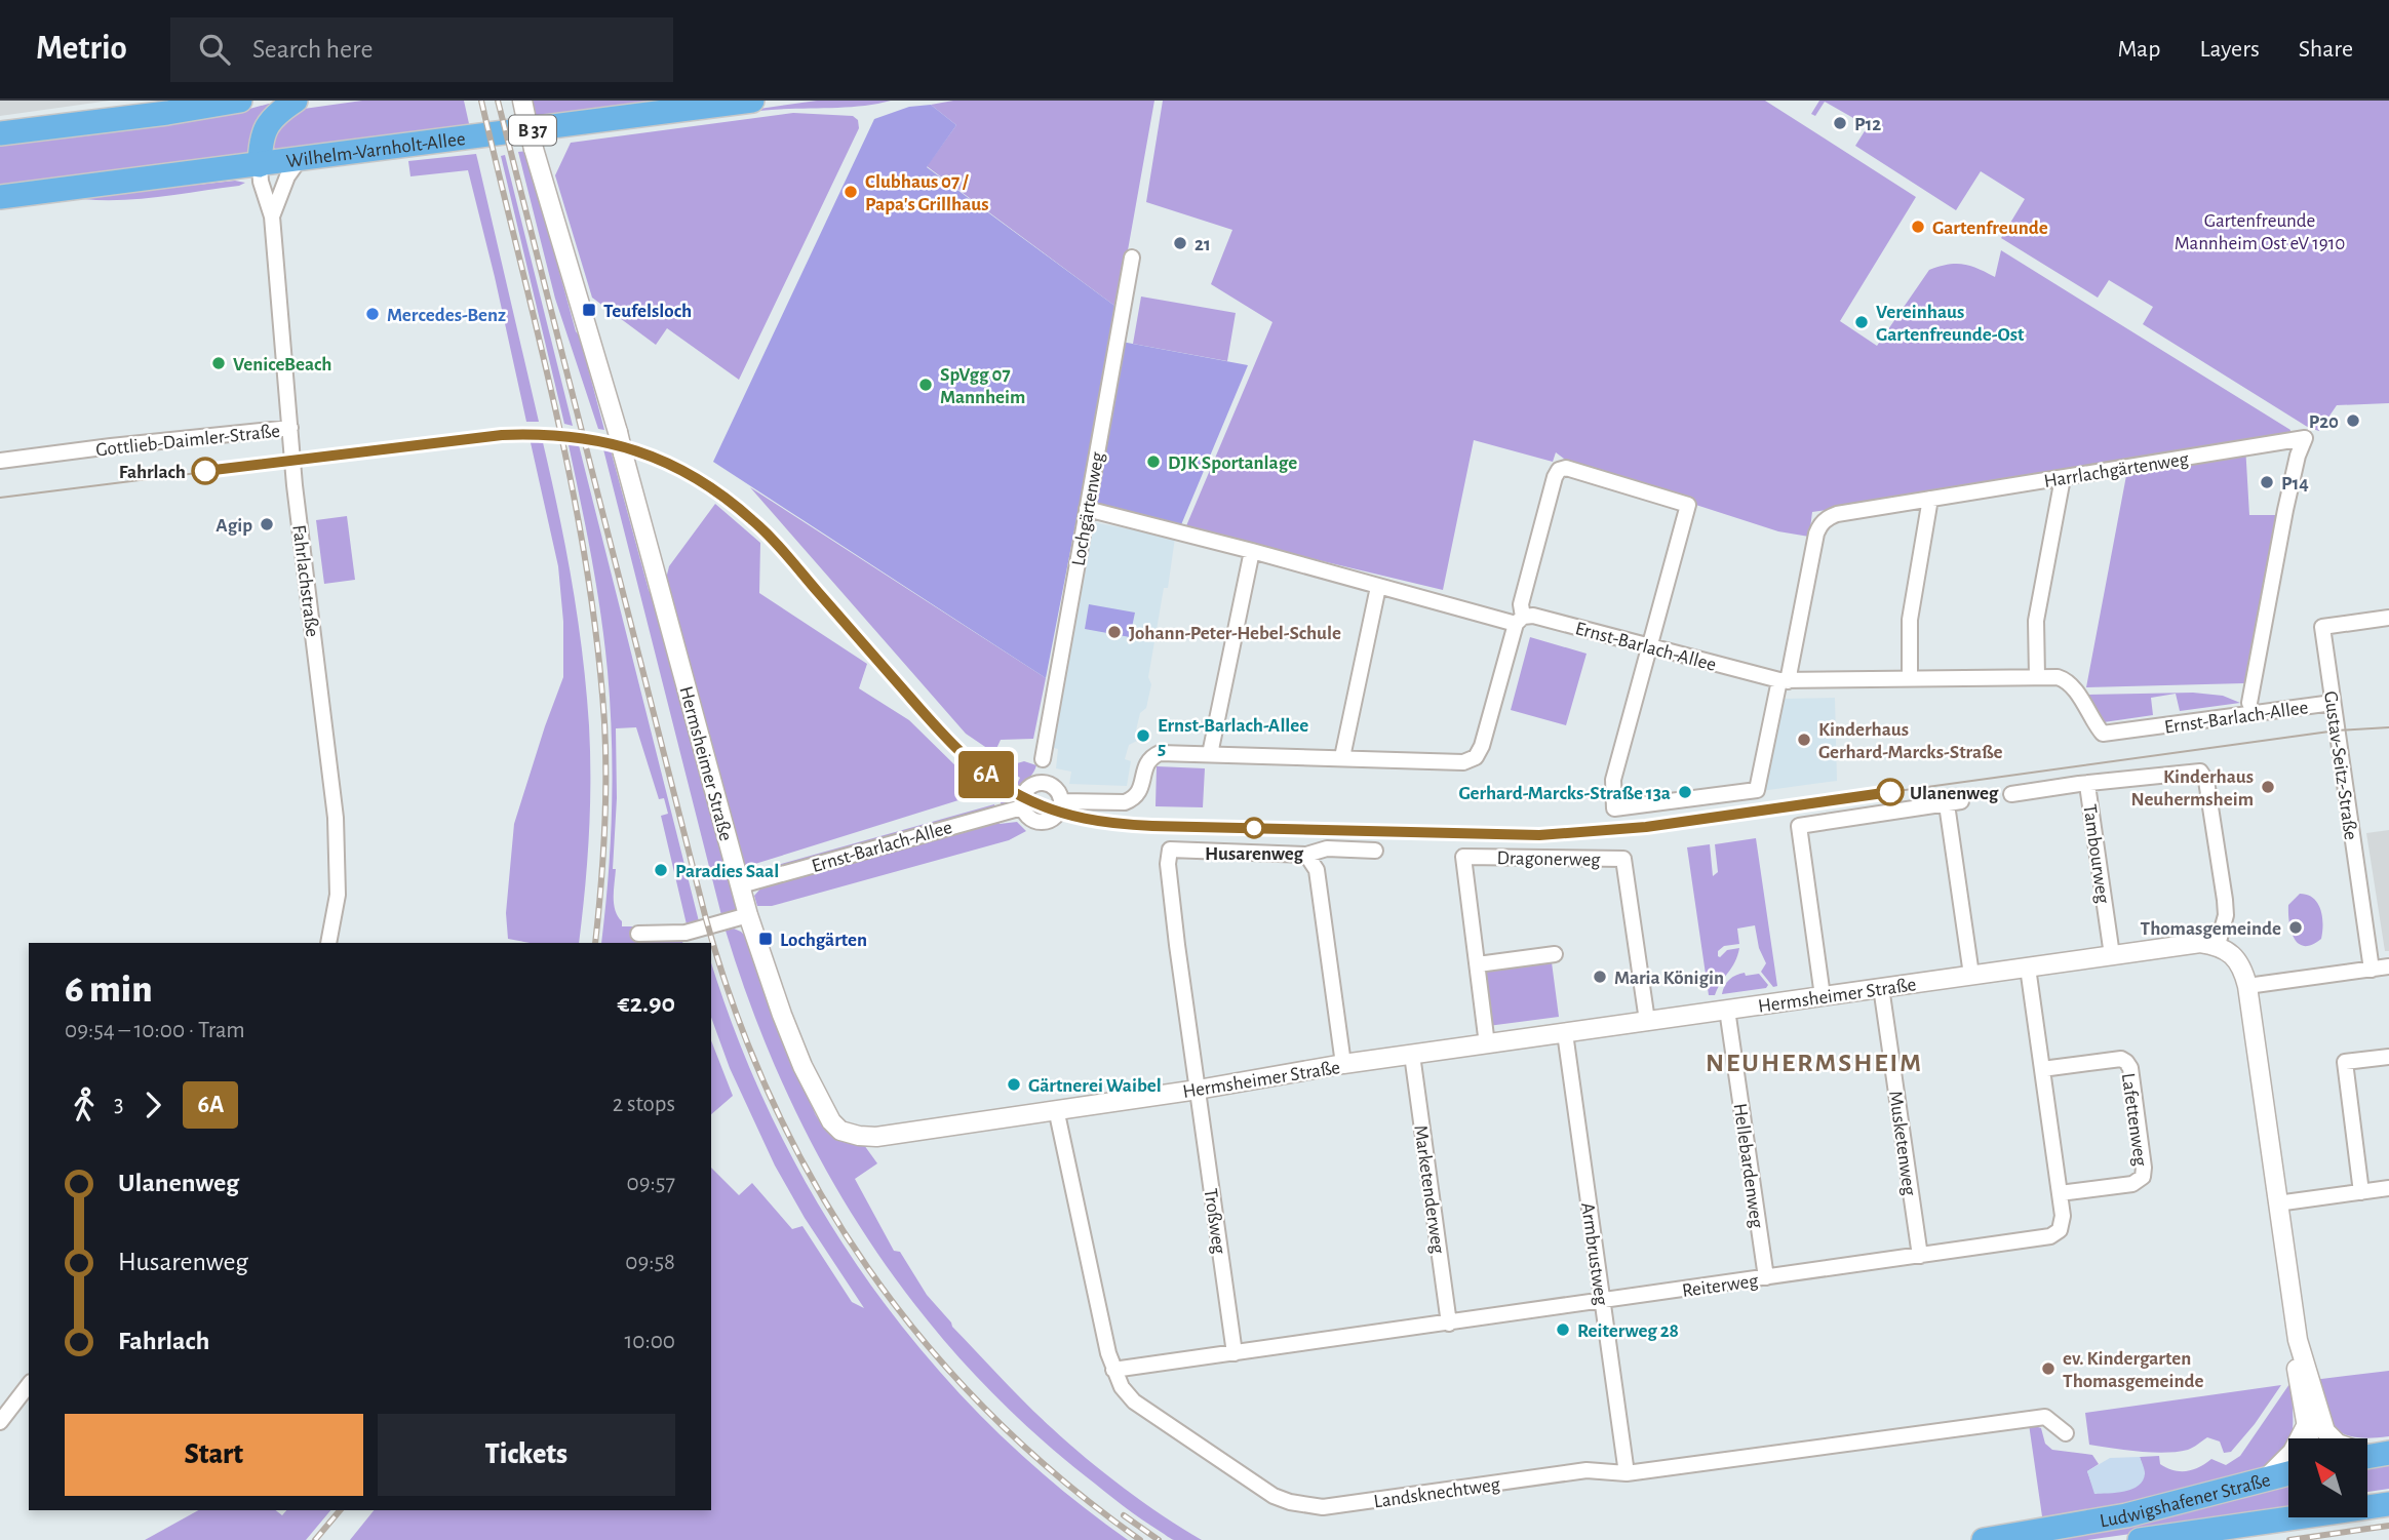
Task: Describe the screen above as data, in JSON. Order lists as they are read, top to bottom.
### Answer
{
  "streets": {
    "main road": ["B 37", "Wilhelm-Varnholt-Allee", "Ludwigshafener Straße"],
    "street": [
      "Gottlieb-Daimler-Straße",
      "Harrlachgärtenweg",
      "Lochgärtenweg",
      "Fahrlachstraße",
      "Ernst-Barlach-Allee",
      "Hermsheimer Straße",
      "Gustav-Seitz-Straße",
      "Tambourweg",
      "Dragonerweg",
      "Lafettenweg",
      "Musketenweg",
      "Hellebardenweg",
      "Marketenderweg",
      "Troßweg",
      "Armbrustweg",
      "Reiterweg",
      "Landsknechtweg"
    ]
  },
  "crossings": [
    ["Wilhelm-Varnholt-Allee", "Fahrlachstraße"],
    ["Gottlieb-Daimler-Straße", "Fahrlachstraße"],
    ["Harrlachgärtenweg", "Ernst-Barlach-Allee"],
    ["Lochgärtenweg", "Ernst-Barlach-Allee"],
    ["Ernst-Barlach-Allee", "Hermsheimer Straße"],
    ["Ernst-Barlach-Allee", "Gustav-Seitz-Straße"],
    ["Hermsheimer Straße", "Tambourweg"],
    ["Hermsheimer Straße", "Dragonerweg"],
    ["Hermsheimer Straße", "Musketenweg"],
    ["Hermsheimer Straße", "Hellebardenweg"],
    ["Hermsheimer Straße", "Marketenderweg"],
    ["Hermsheimer Straße", "Troßweg"],
    ["Hermsheimer Straße", "Armbrustweg"],
    ["Hermsheimer Straße", "Reiterweg"],
    ["Hermsheimer Straße", "Landsknechtweg"],
    ["Lafettenweg", "Reiterweg"],
    ["Musketenweg", "Reiterweg"],
    ["Hellebardenweg", "Reiterweg"],
    ["Marketenderweg", "Reiterweg"],
    ["Troßweg", "Reiterweg"],
    ["Armbrustweg", "Reiterweg"],
    ["Armbrustweg", "Landsknechtweg"],
    ["Reiterweg", "Landsknechtweg"]
  ],
  "districts": ["NEUHERMSHEIM"],
  "parks": ["Gartenfreunde Mannheim Ost eV 1910"],
  "places": {
    "other": [
      "P12",
      "Clubhaus 07 / Papa's Grillhaus",
      "Gartenfreunde",
      "21",
      "Mercedes-Benz",
      "Vereinhaus Gartenfreunde-Ost",
      "VeniceBeach",
      "SpVgg 07 Mannheim",
      "P20",
      "DJK Sportanlage",
      "Fahrlach",
      "P14",
      "Agip",
      "Johann-Peter-Hebel-Schule",
      "Ernst-Barlach-Allee 5",
      "Kinderhaus Gerhard-Marcks-Straße",
      "Kinderhaus Neuhermsheim",
      "Gerhard-Marcks-Straße 13a",
      "Ulanenweg",
      "Husarenweg",
      "Paradies Saal",
      "Thomasgemeinde",
      "Maria Königin",
      "Gärtnerei Waibel",
      "Reiterweg 28",
      "ev. Kindergarten Thomasgemeinde"
    ],
    "transit": ["Teufelsloch", "Lochgärten"]
  },
  "lines": ["tram line 6A"],
  "north": "top left",
  "page": {
    "header": "Metrio",
    "search": "Search here",
    "nav": ["Map", "Layers", "Share"],
    "on_map": "6A",
    "heading": ["6 min", "09:54 – 10:00 · Tram", "€2.90"],
    "legs": ["3", "6A", "2 stops"],
    "list": [
      {
        "name": "Ulanenweg",
        "value": "09:57"
      },
      {
        "name": "Husarenweg",
        "value": "09:58"
      },
      {
        "name": "Fahrlach",
        "value": "10:00"
      }
    ],
    "buttons": ["Start", "Tickets"]
  }
}
